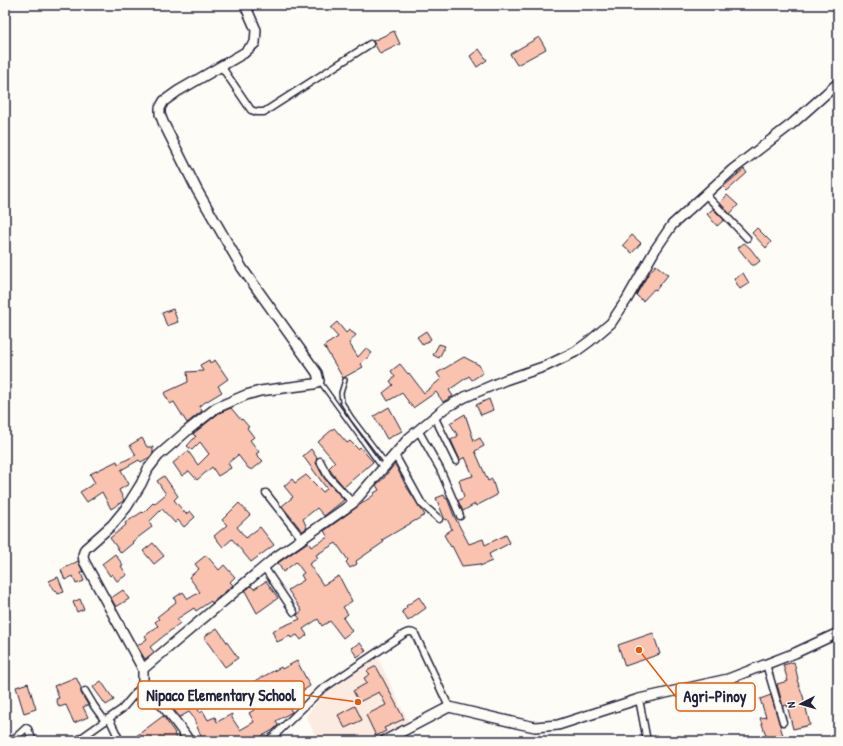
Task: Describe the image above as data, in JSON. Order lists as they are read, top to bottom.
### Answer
{
  "places": ["Agri-Pinoy", "Nipaco Elementary School"],
  "north": "left"
}
